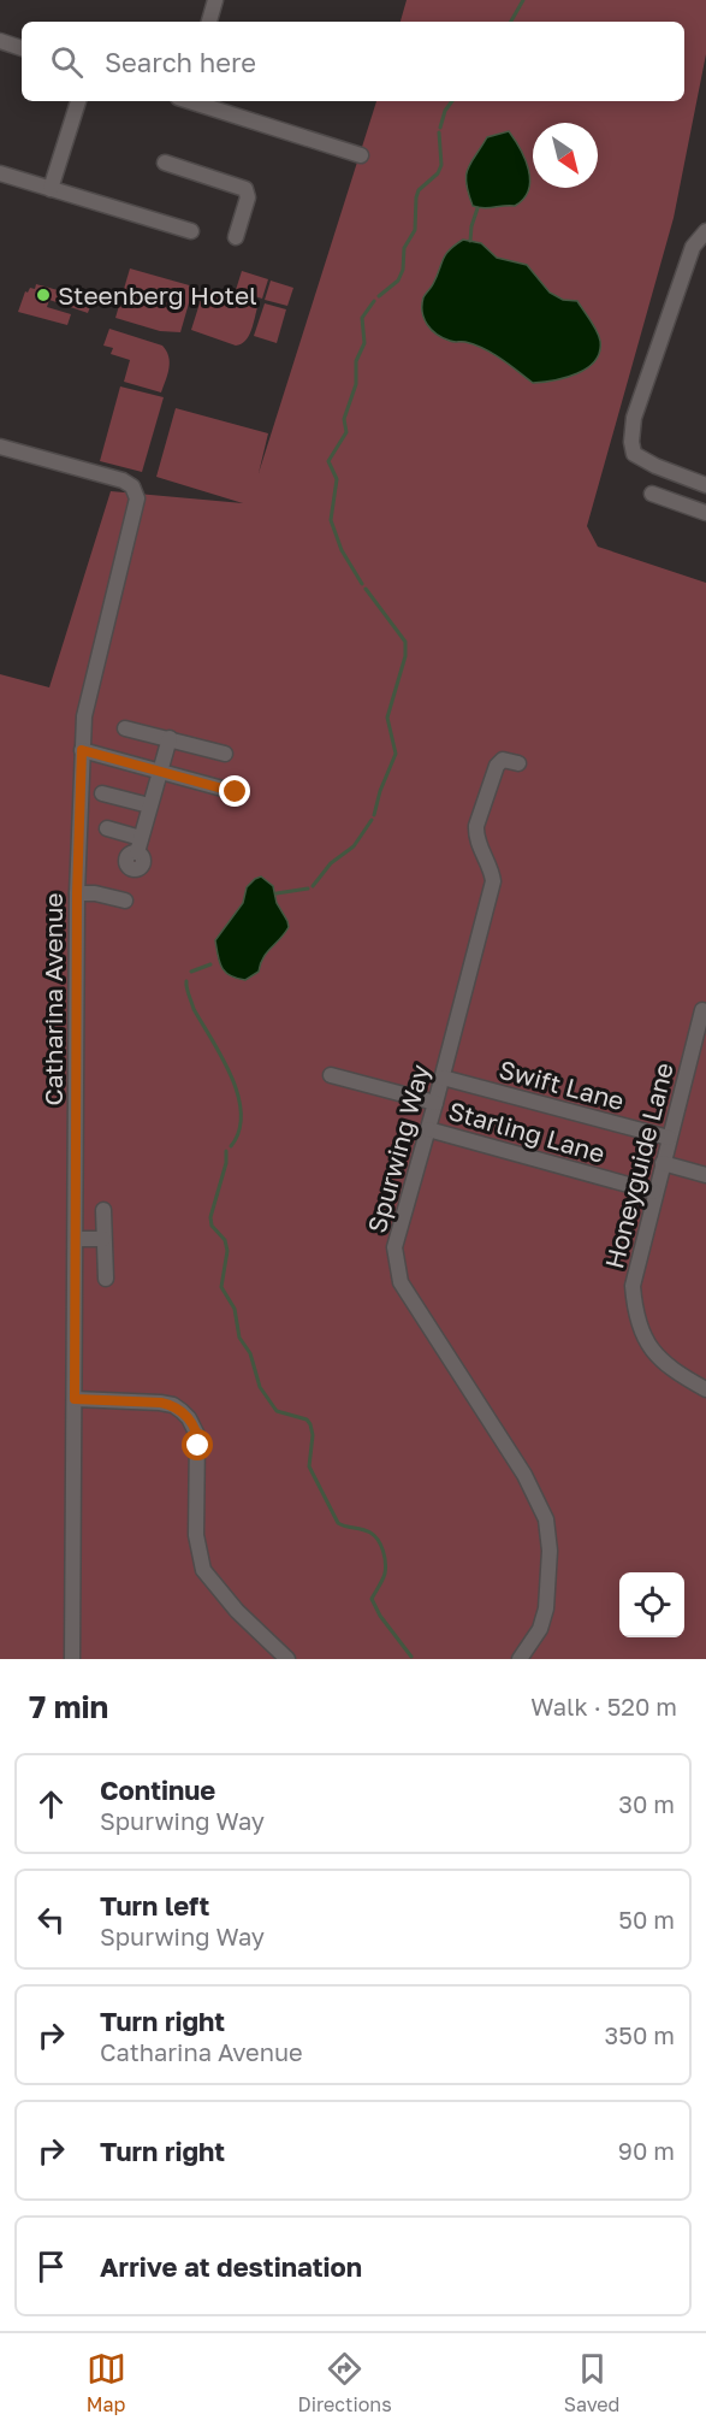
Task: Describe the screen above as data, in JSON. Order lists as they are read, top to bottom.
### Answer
{
  "streets": {
    "street": [
      "Catharina Avenue",
      "Swift Lane",
      "Starling Lane",
      "Spurwing Way",
      "Honeyguide Lane"
    ]
  },
  "crossings": [
    ["Swift Lane", "Spurwing Way"],
    ["Swift Lane", "Honeyguide Lane"],
    ["Starling Lane", "Spurwing Way"],
    ["Starling Lane", "Honeyguide Lane"]
  ],
  "places": ["Steenberg Hotel"],
  "north": "bottom right",
  "page": {
    "search": "Search here",
    "heading": ["7 min", "Walk · 520 m"],
    "list": [
      ["Continue", "Spurwing Way", "30 m"],
      ["Turn left", "Spurwing Way", "50 m"],
      ["Turn right", "Catharina Avenue", "350 m"],
      ["Turn right", "90 m"],
      "Arrive at destination"
    ],
    "nav": ["Map", "Directions", "Saved"]
  }
}
